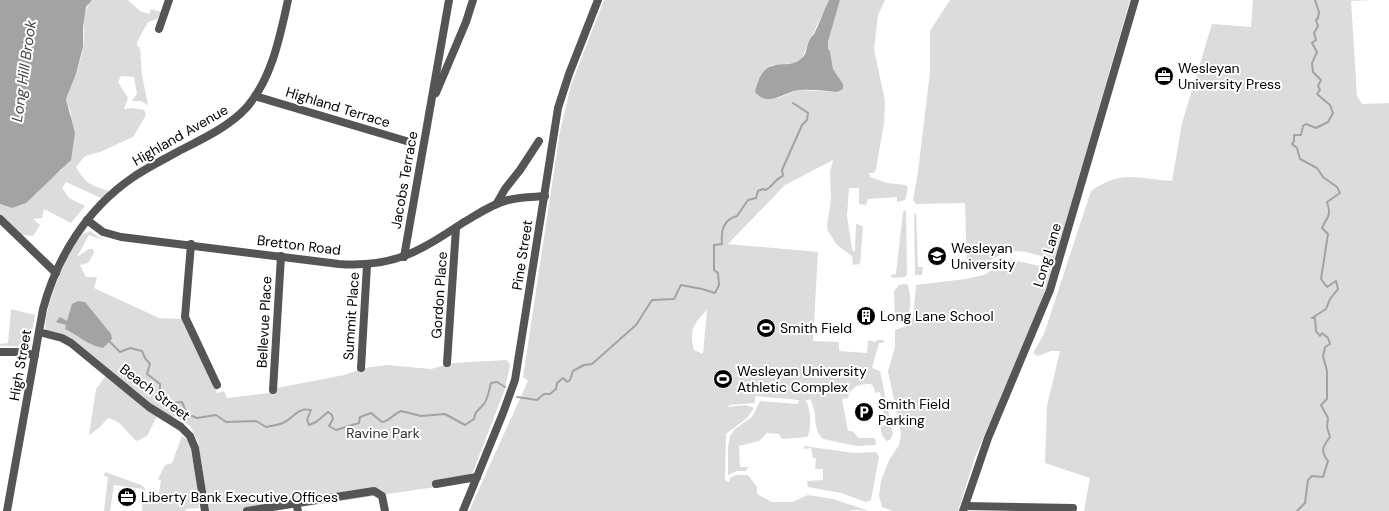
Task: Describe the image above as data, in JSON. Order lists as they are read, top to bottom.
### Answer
{
  "streets": {
    "street": [
      "Highland Terrace",
      "Highland Avenue",
      "Jacobs Terrace",
      "Bretton Road",
      "Pine Street",
      "Long Lane",
      "Gordon Place",
      "Summit Place",
      "Bellevue Place",
      "High Street",
      "Beach Street"
    ]
  },
  "crossings": [
    ["Highland Terrace", "Highland Avenue"],
    ["Highland Avenue", "Bretton Road"],
    ["Highland Avenue", "High Street"],
    ["Jacobs Terrace", "Bretton Road"],
    ["Bretton Road", "Pine Street"],
    ["Bretton Road", "Gordon Place"],
    ["Bretton Road", "Summit Place"],
    ["Bretton Road", "Bellevue Place"],
    ["High Street", "Beach Street"]
  ],
  "water": ["Long Hill Brook"],
  "parks": ["Ravine Park"],
  "places": {
    "office": ["Wesleyan University Press", "Liberty Bank Executive Offices"],
    "school or university": ["Wesleyan University"],
    "building": ["Long Lane School"],
    "sports": ["Smith Field", "Wesleyan University Athletic Complex"],
    "parking": ["Smith Field Parking"]
  }
}
